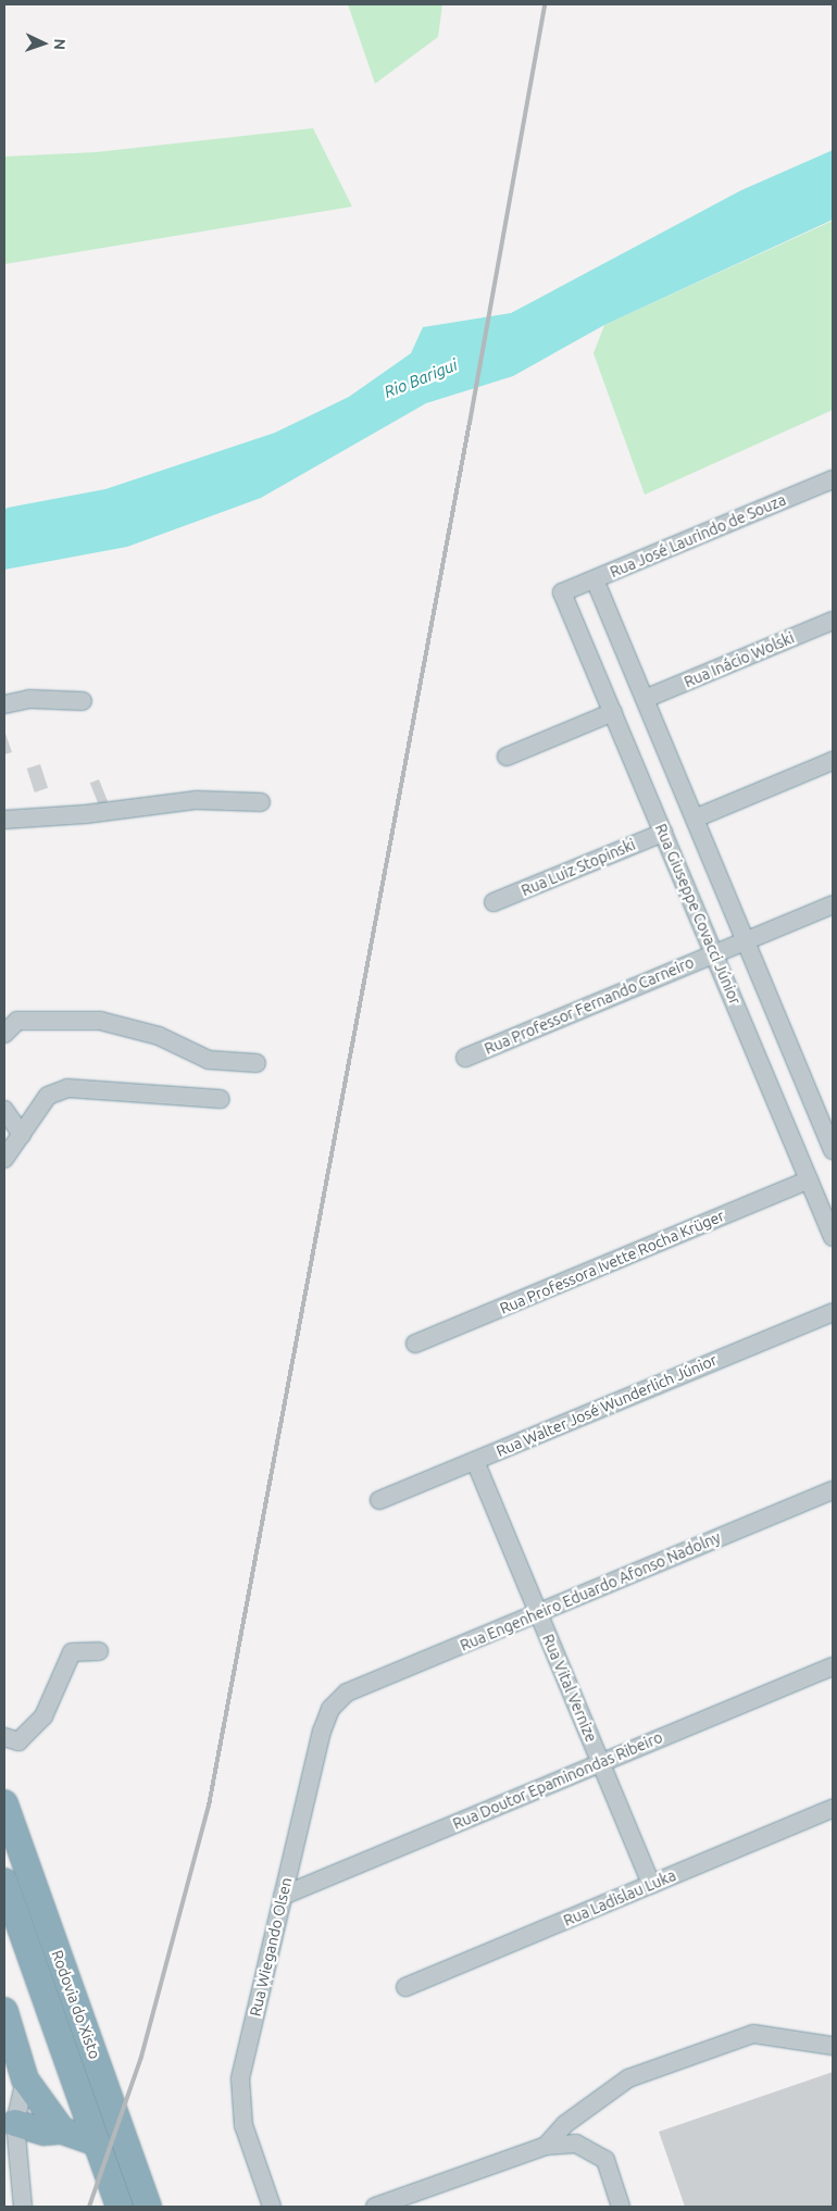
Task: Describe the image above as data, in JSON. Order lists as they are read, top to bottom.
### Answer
{
  "streets": {
    "highway": ["Rodovia do Xisto"],
    "street": [
      "Rua José Laurindo de Souza",
      "Rua Inácio Wolski",
      "Rua Luiz Stopinski",
      "Rua Giuseppe Covacci Júnior",
      "Rua Professor Fernando Carneiro",
      "Rua Professora Ivette Rocha Krüger",
      "Rua Walter José Wunderlich Júnior",
      "Rua Engenheiro Eduardo Afonso Nadolny",
      "Rua Vital Vernize",
      "Rua Doutor Epaminondas Ribeiro",
      "Rua Ladislau Luka",
      "Rua Wiegando Olsen"
    ]
  },
  "crossings": [
    ["Rua José Laurindo de Souza", "Rua Giuseppe Covacci Júnior"],
    ["Rua Luiz Stopinski", "Rua Giuseppe Covacci Júnior"],
    ["Rua Giuseppe Covacci Júnior", "Rua Professor Fernando Carneiro"],
    ["Rua Giuseppe Covacci Júnior", "Rua Professora Ivette Rocha Krüger"],
    ["Rua Walter José Wunderlich Júnior", "Rua Vital Vernize"],
    ["Rua Engenheiro Eduardo Afonso Nadolny", "Rua Vital Vernize"],
    ["Rua Engenheiro Eduardo Afonso Nadolny", "Rua Wiegando Olsen"],
    ["Rua Vital Vernize", "Rua Doutor Epaminondas Ribeiro"],
    ["Rua Vital Vernize", "Rua Ladislau Luka"],
    ["Rua Doutor Epaminondas Ribeiro", "Rua Wiegando Olsen"]
  ],
  "water": ["Rio Barigui"],
  "north": "right"
}
